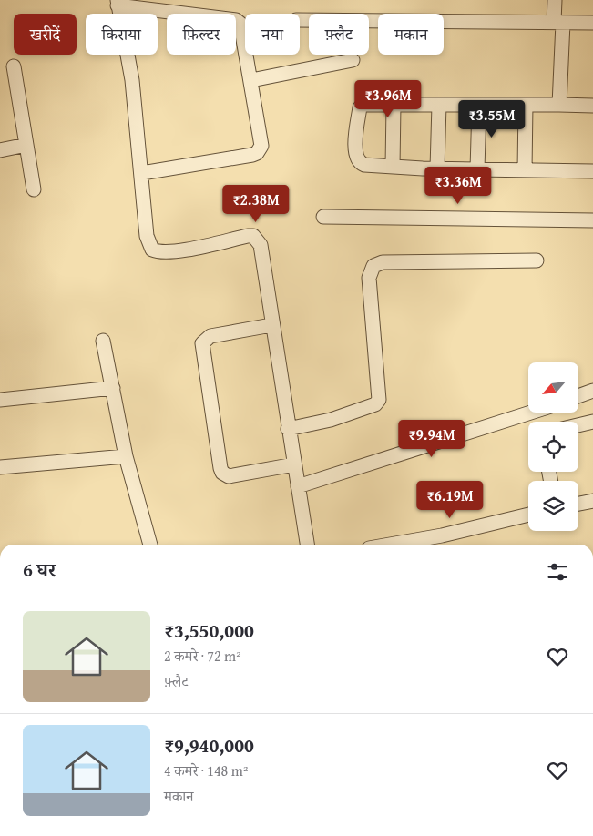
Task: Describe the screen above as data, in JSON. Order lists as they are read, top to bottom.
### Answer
{
  "north": "bottom left",
  "page": {
    "chip": [
      "खरीदें",
      "किराया",
      "फ़िल्टर",
      "नया",
      "फ़्लैट",
      "मकान"
    ],
    "price": [
      "₹3.96M",
      "₹3.55M",
      "₹3.36M",
      "₹2.38M",
      "₹9.94M",
      "₹6.19M"
    ],
    "heading": "6 घर",
    "list": [
      {
        "name": "₹3,550,000",
        "note": "2 कमरे · 72 m² · फ़्लैट"
      },
      {
        "name": "₹9,940,000",
        "note": "4 कमरे · 148 m² · मकान"
      }
    ]
  }
}
